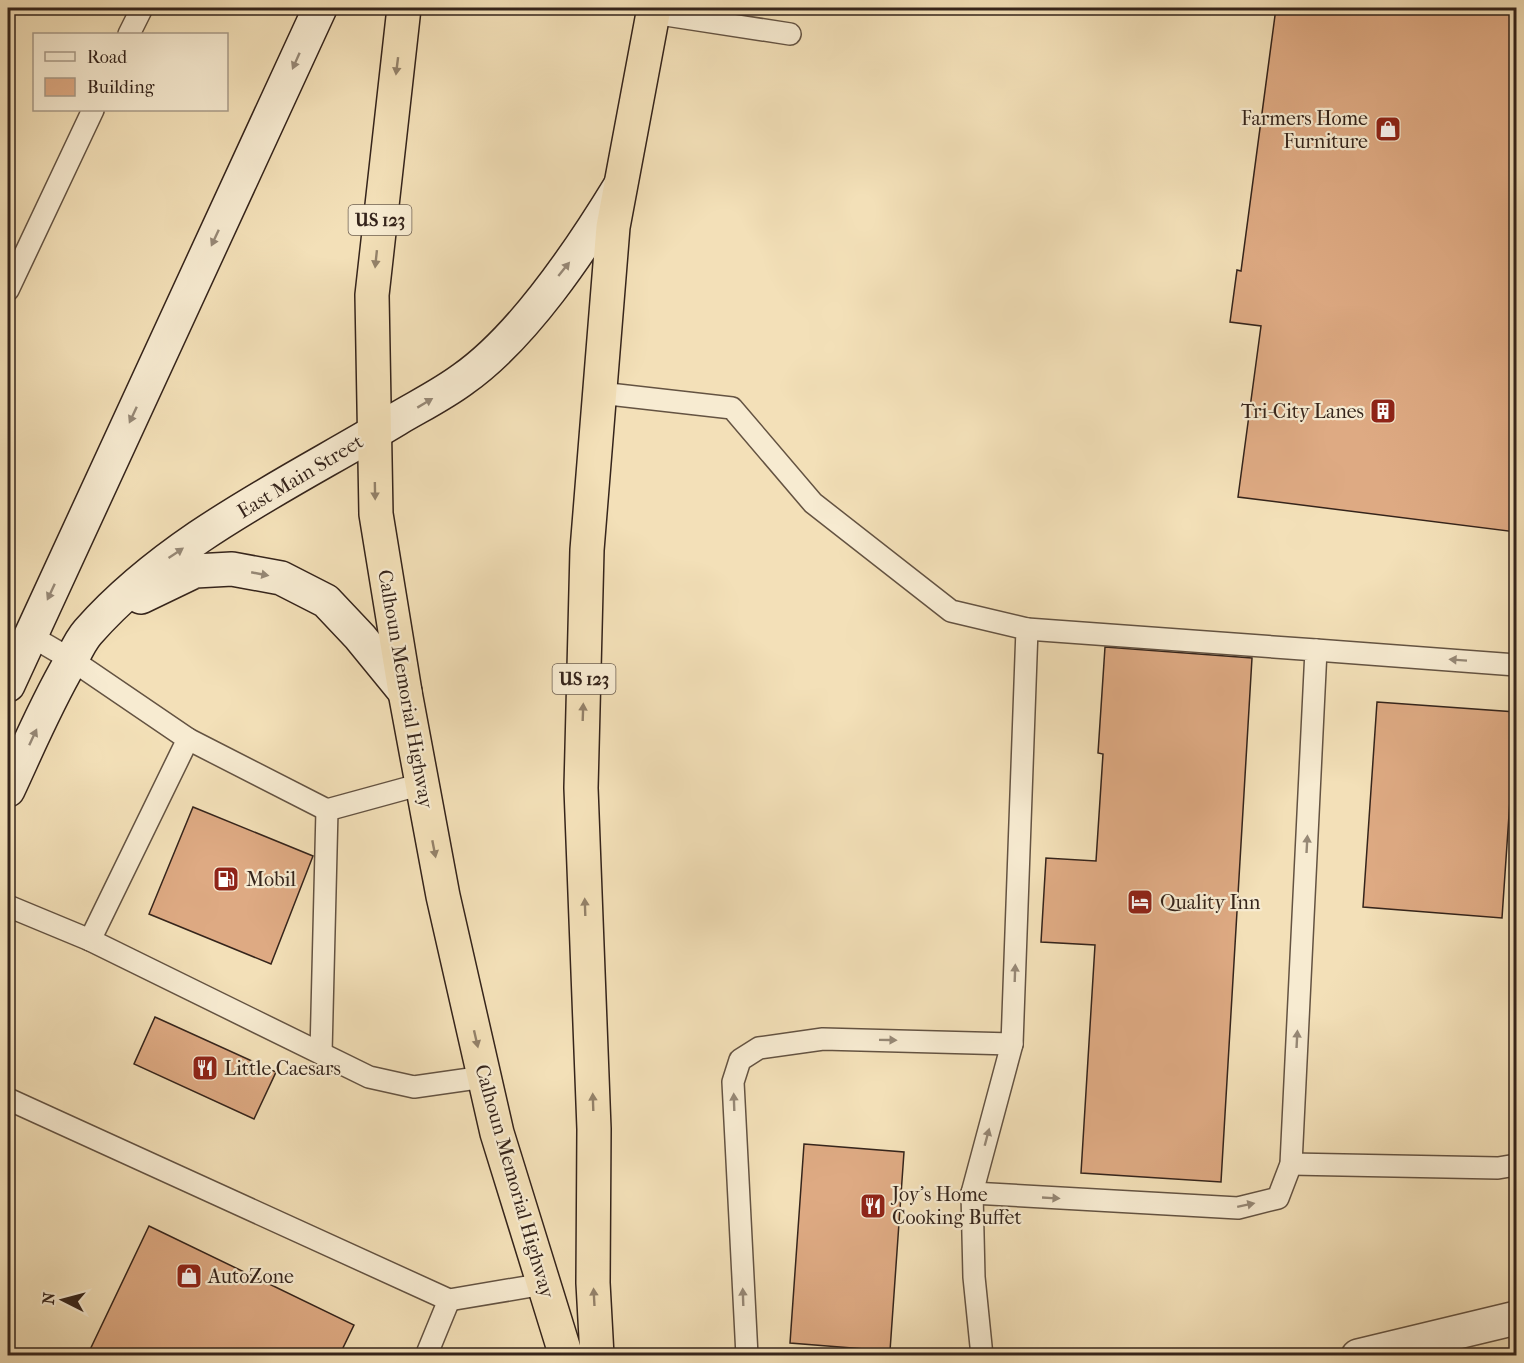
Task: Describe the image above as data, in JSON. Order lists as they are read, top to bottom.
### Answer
{
  "streets": {
    "highway": ["US 123", "Calhoun Memorial Highway"],
    "main road": ["East Main Street"]
  },
  "crossings": [
    ["US 123", "East Main Street"],
    ["East Main Street", "Calhoun Memorial Highway"]
  ],
  "places": {
    "shop": ["Farmers Home Furniture", "AutoZone"],
    "building": ["Tri-City Lanes"],
    "fuel station": ["Mobil"],
    "hotel": ["Quality Inn"],
    "restaurant": ["Little Caesars", "Joy's Home Cooking Buffet"]
  },
  "legend": ["Road", "Building"],
  "north": "left"
}
